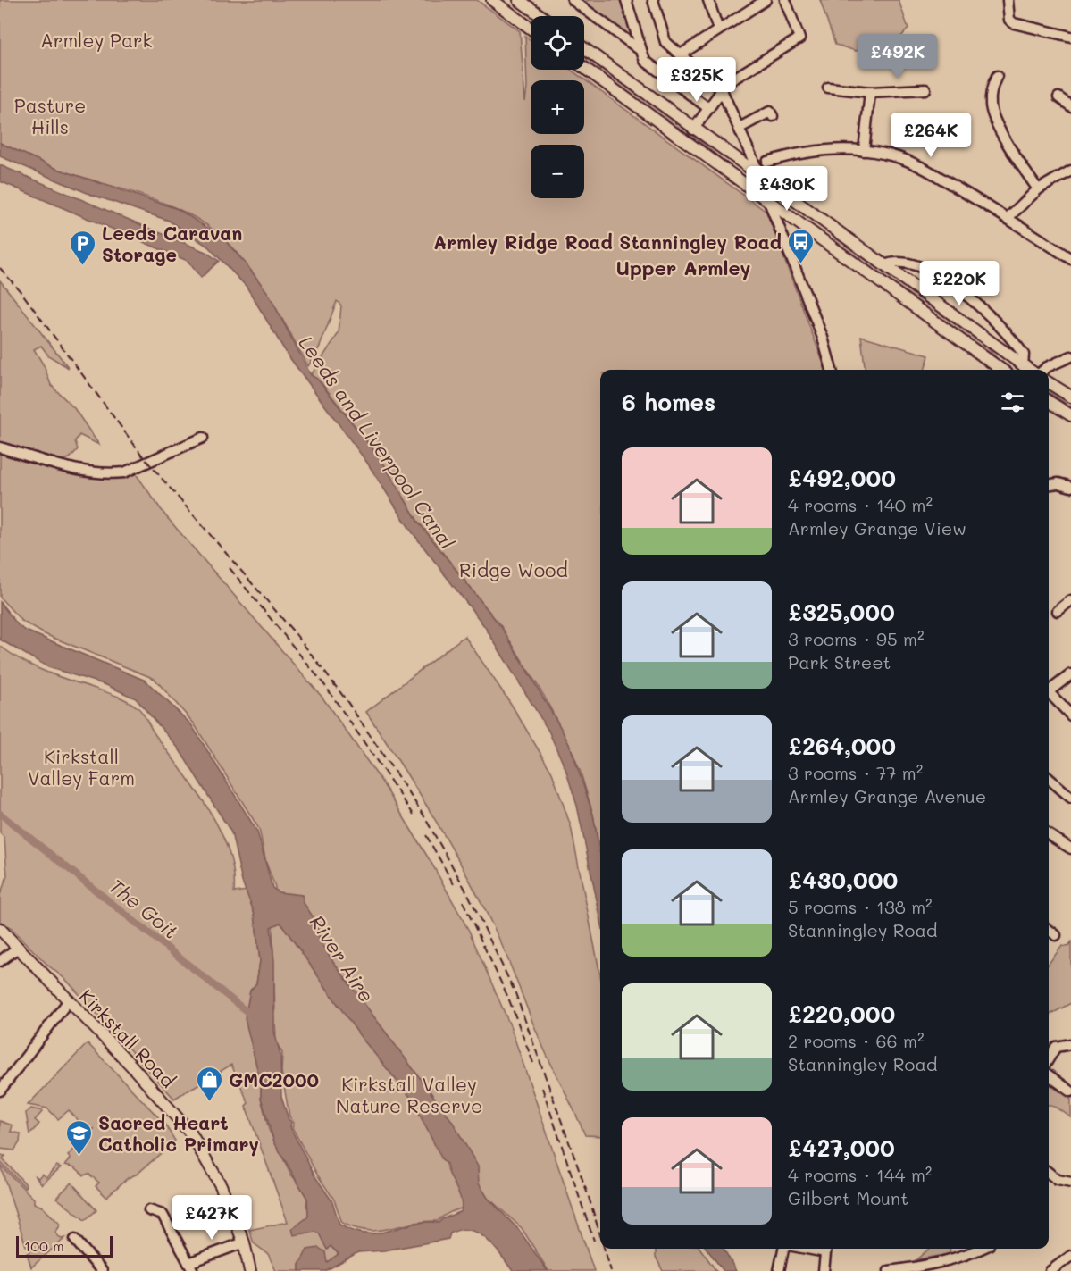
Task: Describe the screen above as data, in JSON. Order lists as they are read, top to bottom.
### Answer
{
  "streets": {
    "main road": ["Kirkstall Road"]
  },
  "districts": ["Upper Armley"],
  "water": ["Leeds and Liverpool Canal", "The Goit", "River Aire"],
  "parks": [
    "Armley Park",
    "Pasture Hills",
    "Ridge Wood",
    "Kirkstall Valley Farm",
    "Kirkstall Valley Nature Reserve"
  ],
  "places": {
    "bus stop": ["Armley Ridge Road Stanningley Road"],
    "parking": ["Leeds Caravan Storage"],
    "shop": ["GMC2000"],
    "school or university": ["Sacred Heart Catholic Primary"]
  },
  "scale_bar": "100 m",
  "page": {
    "map_buttons": ["+", "−"],
    "price": [
      "£492K",
      "£325K",
      "£264K",
      "£430K",
      "£220K",
      "£427K"
    ],
    "heading": "6 homes",
    "list": [
      {
        "name": "£492,000",
        "note": "4 rooms · 140 m² · Armley Grange View"
      },
      {
        "name": "£325,000",
        "note": "3 rooms · 95 m² · Park Street"
      },
      {
        "name": "£264,000",
        "note": "3 rooms · 77 m² · Armley Grange Avenue"
      },
      {
        "name": "£430,000",
        "note": "5 rooms · 138 m² · Stanningley Road"
      },
      {
        "name": "£220,000",
        "note": "2 rooms · 66 m² · Stanningley Road"
      },
      {
        "name": "£427,000",
        "note": "4 rooms · 144 m² · Gilbert Mount"
      }
    ],
    "scale": "100 m"
  }
}
